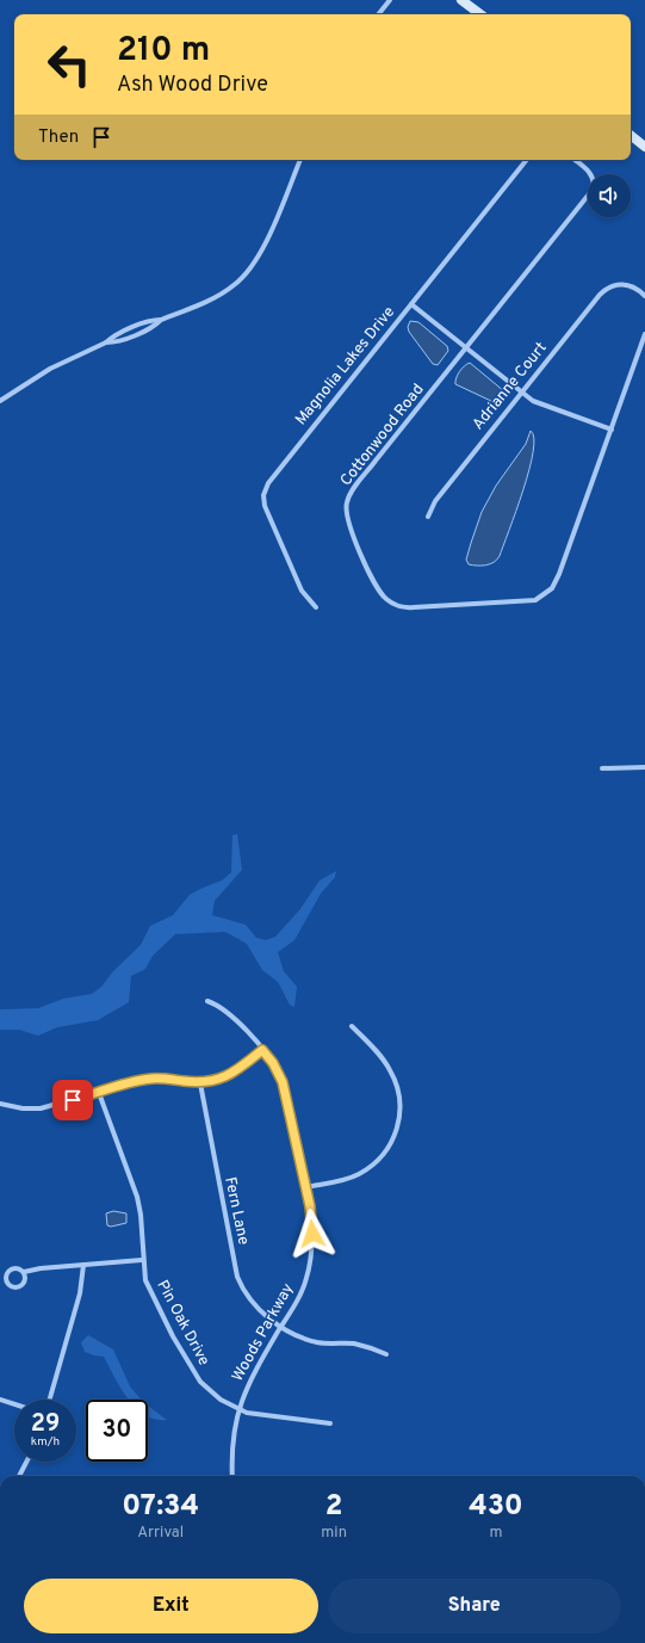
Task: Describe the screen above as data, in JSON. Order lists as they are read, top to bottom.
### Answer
{
  "streets": {
    "street": [
      "Magnolia Lakes Drive",
      "Adrianne Court",
      "Cottonwood Road",
      "Fern Lane",
      "Pin Oak Drive",
      "Woods Parkway"
    ]
  },
  "crossings": [
    ["Fern Lane", "Woods Parkway"],
    ["Pin Oak Drive", "Woods Parkway"]
  ],
  "page": {
    "turn": ["210 m", "Ash Wood Drive"],
    "then": "Then",
    "speed": "29 km/h",
    "limit": "30",
    "eta": [
      "07:34",
      "Arrival",
      "2",
      "min",
      "430",
      "m"
    ],
    "buttons": ["Exit", "Share"]
  }
}
